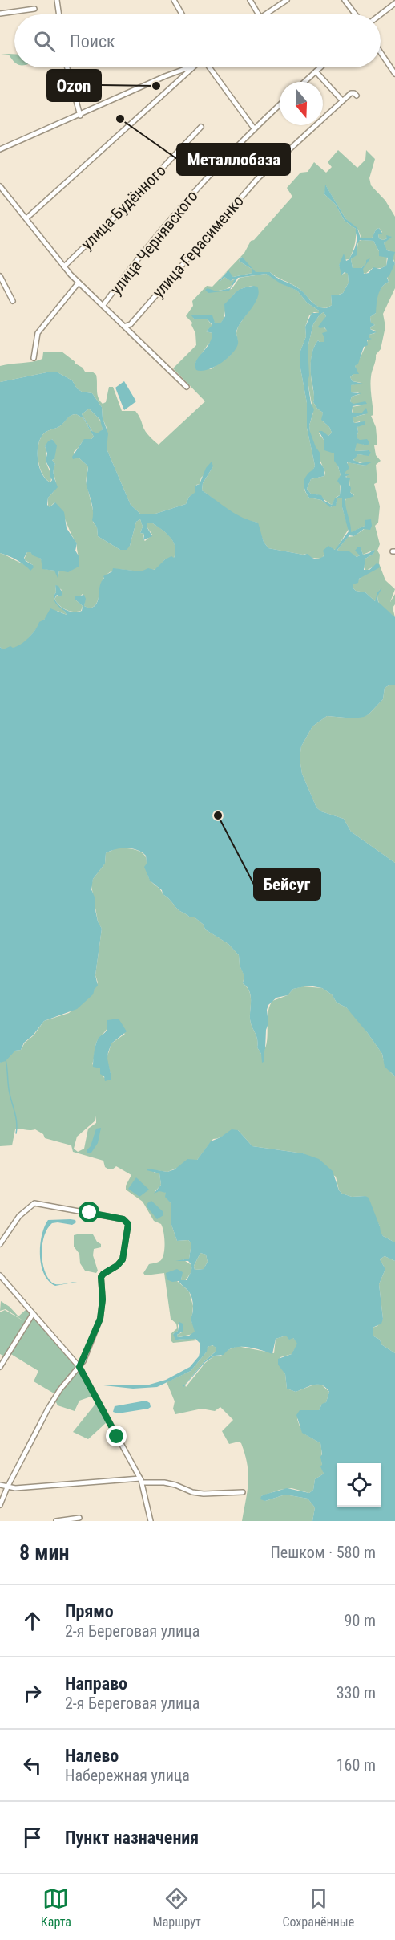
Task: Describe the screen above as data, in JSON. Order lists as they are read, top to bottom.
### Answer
{
  "streets": {
    "street": ["улица Будённого", "улица Чернявского", "улица Герасименко"]
  },
  "places": ["Ozon", "Металлобаза", "Бейсуг"],
  "north": "bottom",
  "page": {
    "search": "Поиск",
    "heading": ["8 мин", "Пешком · 580 m"],
    "list": [
      ["Прямо", "2-я Береговая улица", "90 m"],
      ["Направо", "2-я Береговая улица", "330 m"],
      ["Налево", "Набережная улица", "160 m"],
      "Пункт назначения"
    ],
    "nav": ["Карта", "Маршрут", "Сохранённые"]
  }
}
